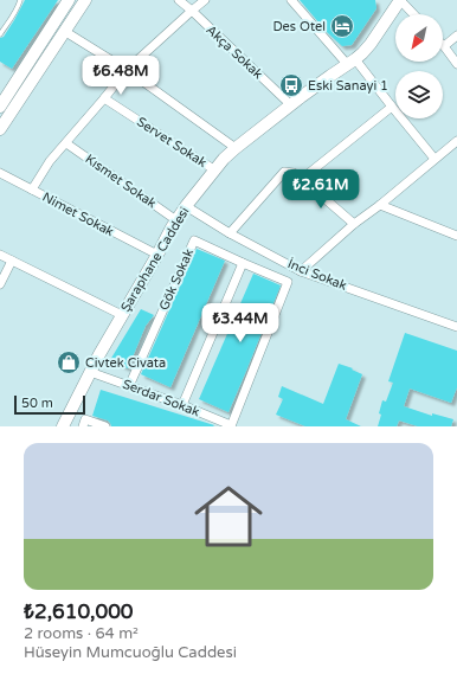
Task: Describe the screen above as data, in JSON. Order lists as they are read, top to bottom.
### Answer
{
  "streets": {
    "street": [
      "Akça Sokak",
      "Servet Sokak",
      "Kısmet Sokak",
      "Nimet Sokak",
      "Şaraphane Caddesi",
      "İnci Sokak",
      "Gök Sokak",
      "Serdar Sokak"
    ]
  },
  "crossings": [
    ["Akça Sokak", "Şaraphane Caddesi"],
    ["Servet Sokak", "Şaraphane Caddesi"],
    ["Kısmet Sokak", "Şaraphane Caddesi"],
    ["Nimet Sokak", "Şaraphane Caddesi"],
    ["Şaraphane Caddesi", "İnci Sokak"],
    ["Şaraphane Caddesi", "Serdar Sokak"],
    ["Gök Sokak", "Serdar Sokak"]
  ],
  "places": {
    "hotel": ["Des Otel"],
    "bus stop": ["Eski Sanayi 1"],
    "shop": ["Civtek Civata"]
  },
  "scale_bar": "50 m",
  "north": "bottom left",
  "page": {
    "price": ["₺6.48M", "₺2.61M", "₺3.44M"],
    "scale": "50 m",
    "list": [
      {
        "name": "₺2,610,000",
        "note": "2 rooms · 64 m² · Hüseyin Mumcuoğlu Caddesi"
      }
    ]
  }
}
